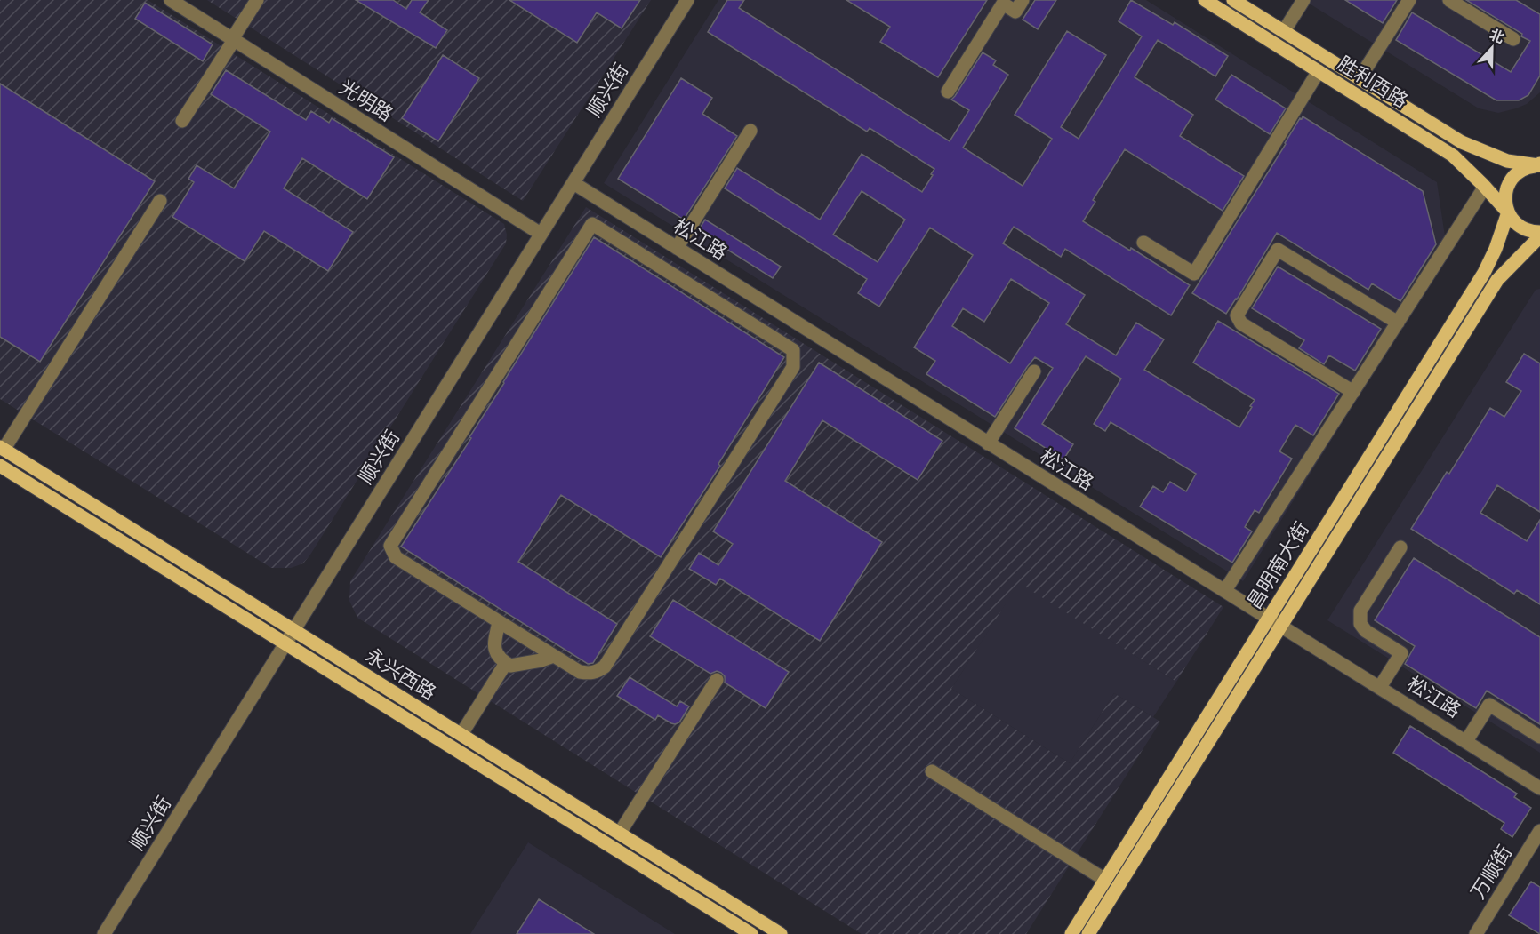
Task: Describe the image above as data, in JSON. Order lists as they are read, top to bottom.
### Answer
{
  "streets": {
    "main road": ["胜利西路", "昌明南大街", "永兴西路"],
    "street": [
      "顺兴街",
      "光明路",
      "松江路",
      "万顺街"
    ]
  },
  "crossings": [
    ["胜利西路", "昌明南大街"],
    ["顺兴街", "光明路"],
    ["顺兴街", "松江路"],
    ["顺兴街", "永兴西路"],
    ["松江路", "昌明南大街"]
  ],
  "north": "top"
}
